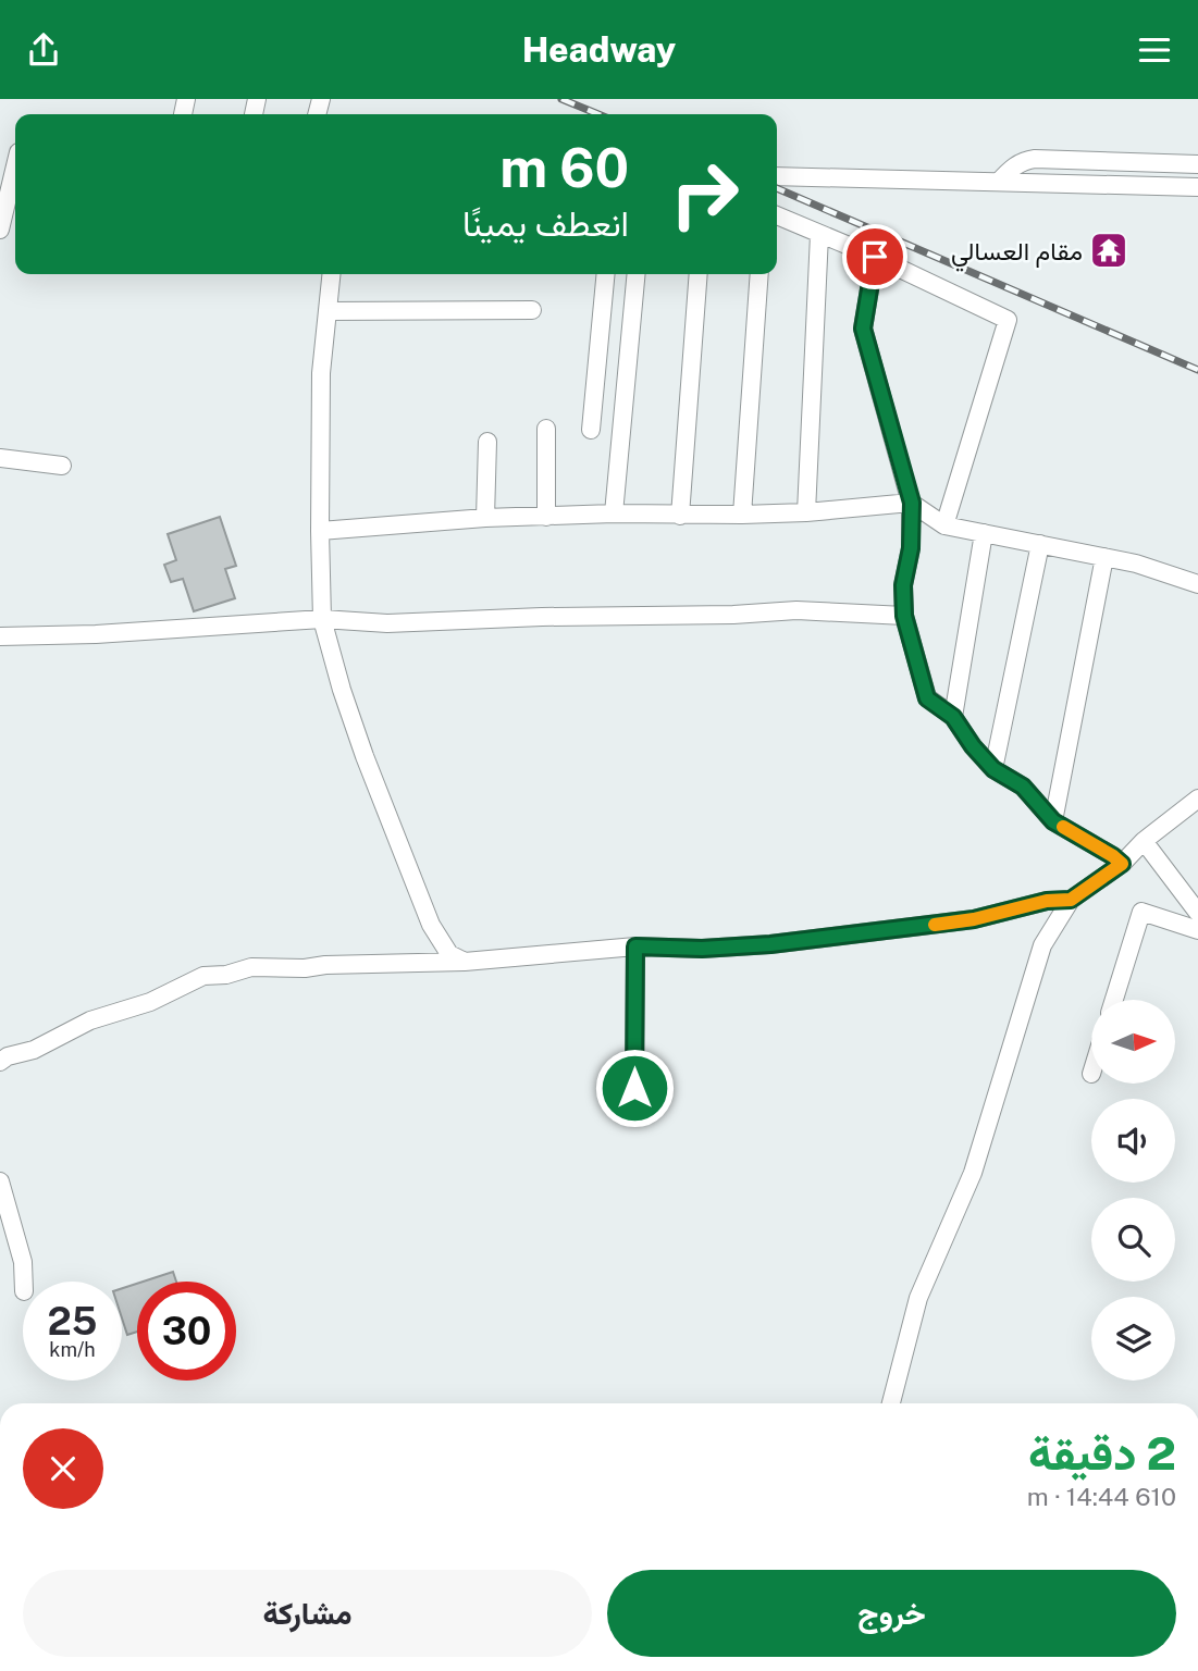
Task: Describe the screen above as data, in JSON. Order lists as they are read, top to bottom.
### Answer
{
  "places": {
    "temple": ["مقام العسالي"]
  },
  "north": "right",
  "page": {
    "header": "Headway",
    "turn": ["60 m", "انعطف يمينًا"],
    "speed": "25 km/h",
    "limit": "30",
    "heading": ["2 دقيقة", "610 m · 14:44"],
    "buttons": ["خروج", "مشاركة"]
  }
}
